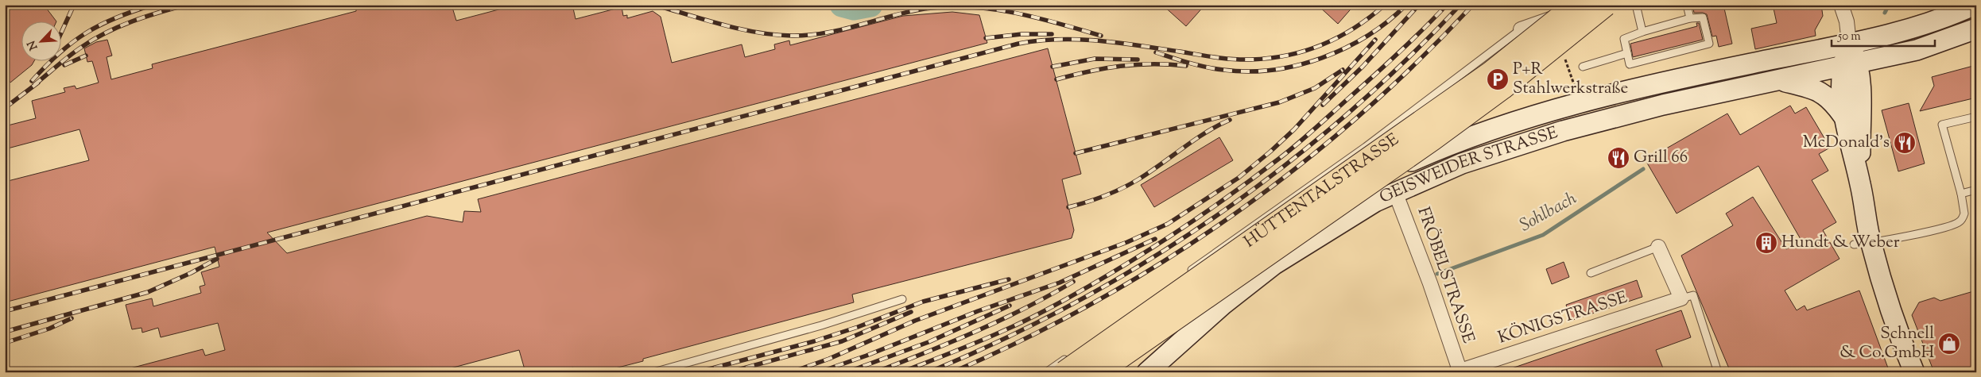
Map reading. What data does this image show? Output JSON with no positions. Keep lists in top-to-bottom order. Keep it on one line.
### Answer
{"streets":{"highway":["HÜTTENTALSTRASSE"],"main road":["GEISWEIDER STRASSE"],"street":["FRÖBELSTRASSE","KÖNIGSTRASSE"]},"crossings":[["GEISWEIDER STRASSE","FRÖBELSTRASSE"],["FRÖBELSTRASSE","KÖNIGSTRASSE"]],"water":["Sohlbach"],"places":{"parking":["P+R Stahlwerkstraße"],"restaurant":["McDonald's","Grill 66"],"building":["Hundt & Weber"],"shop":["Schnell & Co.GmbH"]},"scale_bar":"50 m","north":"bottom left"}
